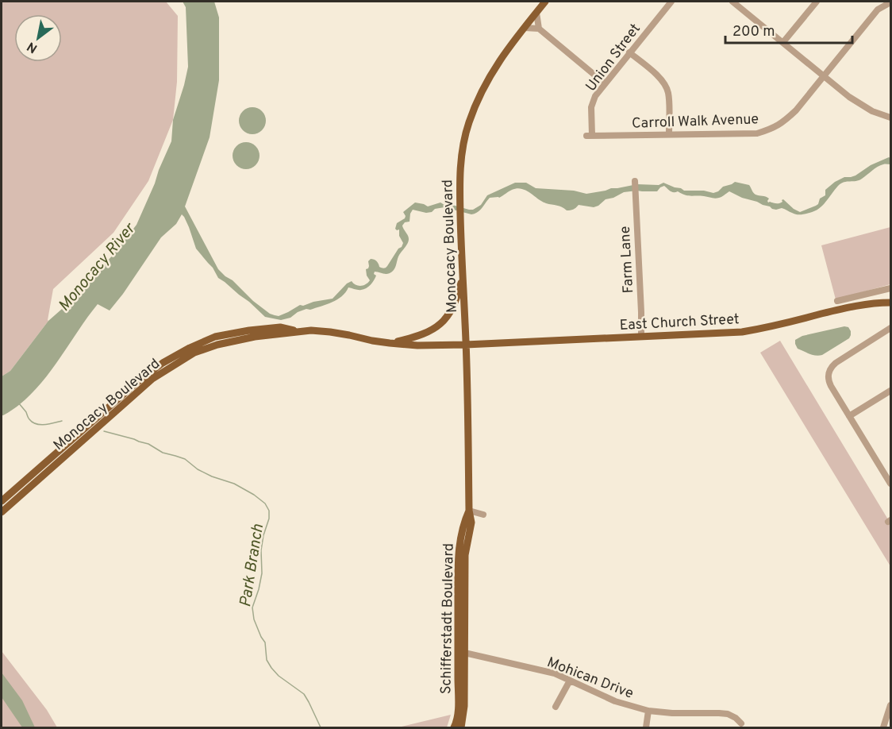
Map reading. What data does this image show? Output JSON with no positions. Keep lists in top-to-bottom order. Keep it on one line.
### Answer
{"streets":{"main road":["Monocacy Boulevard","East Church Street","Schifferstadt Boulevard"],"street":["Union Street","Carroll Walk Avenue","Farm Lane","Mohican Drive"]},"crossings":[["Union Street","Carroll Walk Avenue"],["Monocacy Boulevard","East Church Street"],["Monocacy Boulevard","Schifferstadt Boulevard"],["Farm Lane","East Church Street"],["East Church Street","Schifferstadt Boulevard"],["Schifferstadt Boulevard","Mohican Drive"]],"water":["Monocacy River","Park Branch"],"scale_bar":"200 m","north":"bottom left"}
